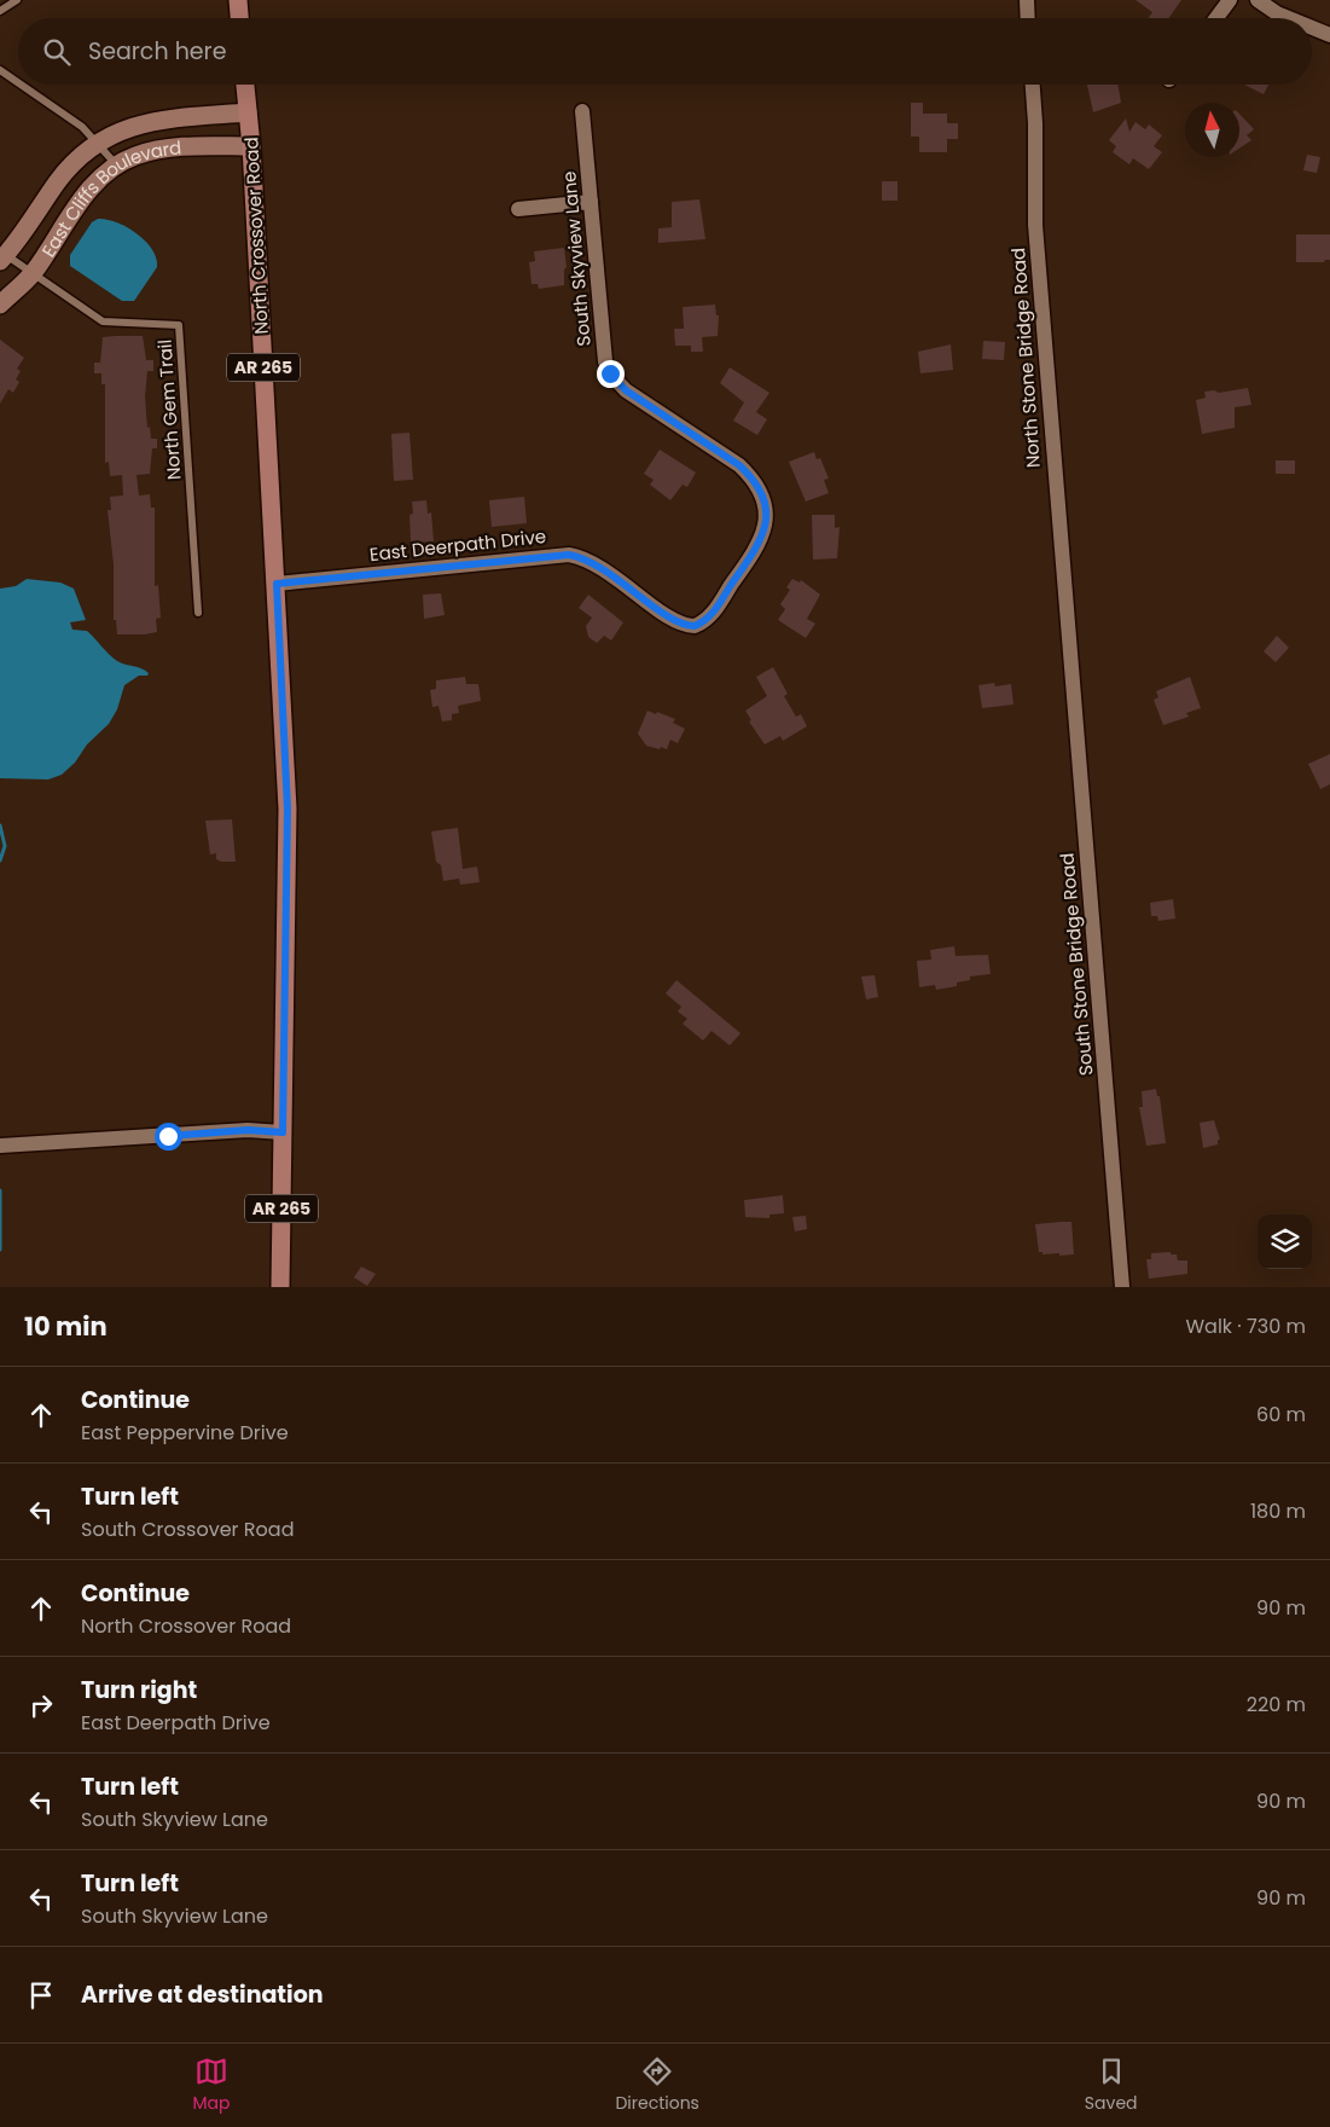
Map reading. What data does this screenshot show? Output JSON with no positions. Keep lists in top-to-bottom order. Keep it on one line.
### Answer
{"streets":{"main road":["North Crossover Road","AR 265"],"street":["East Cliffs Boulevard","South Skyview Lane","North Stone Bridge Road","East Deerpath Drive","South Stone Bridge Road"],"lane":["North Gem Trail"]},"crossings":[["East Cliffs Boulevard","North Crossover Road"],["East Cliffs Boulevard","North Gem Trail"],["North Crossover Road","AR 265"],["North Crossover Road","East Deerpath Drive"],["South Skyview Lane","East Deerpath Drive"],["North Stone Bridge Road","South Stone Bridge Road"]],"north":"top","page":{"search":"Search here","heading":["10 min","Walk · 730 m"],"list":[["Continue","East Peppervine Drive","60 m"],["Turn left","South Crossover Road","180 m"],["Continue","North Crossover Road","90 m"],["Turn right","East Deerpath Drive","220 m"],["Turn left","South Skyview Lane","90 m"],["Turn left","South Skyview Lane","90 m"],"Arrive at destination"],"nav":["Map","Directions","Saved"]}}
